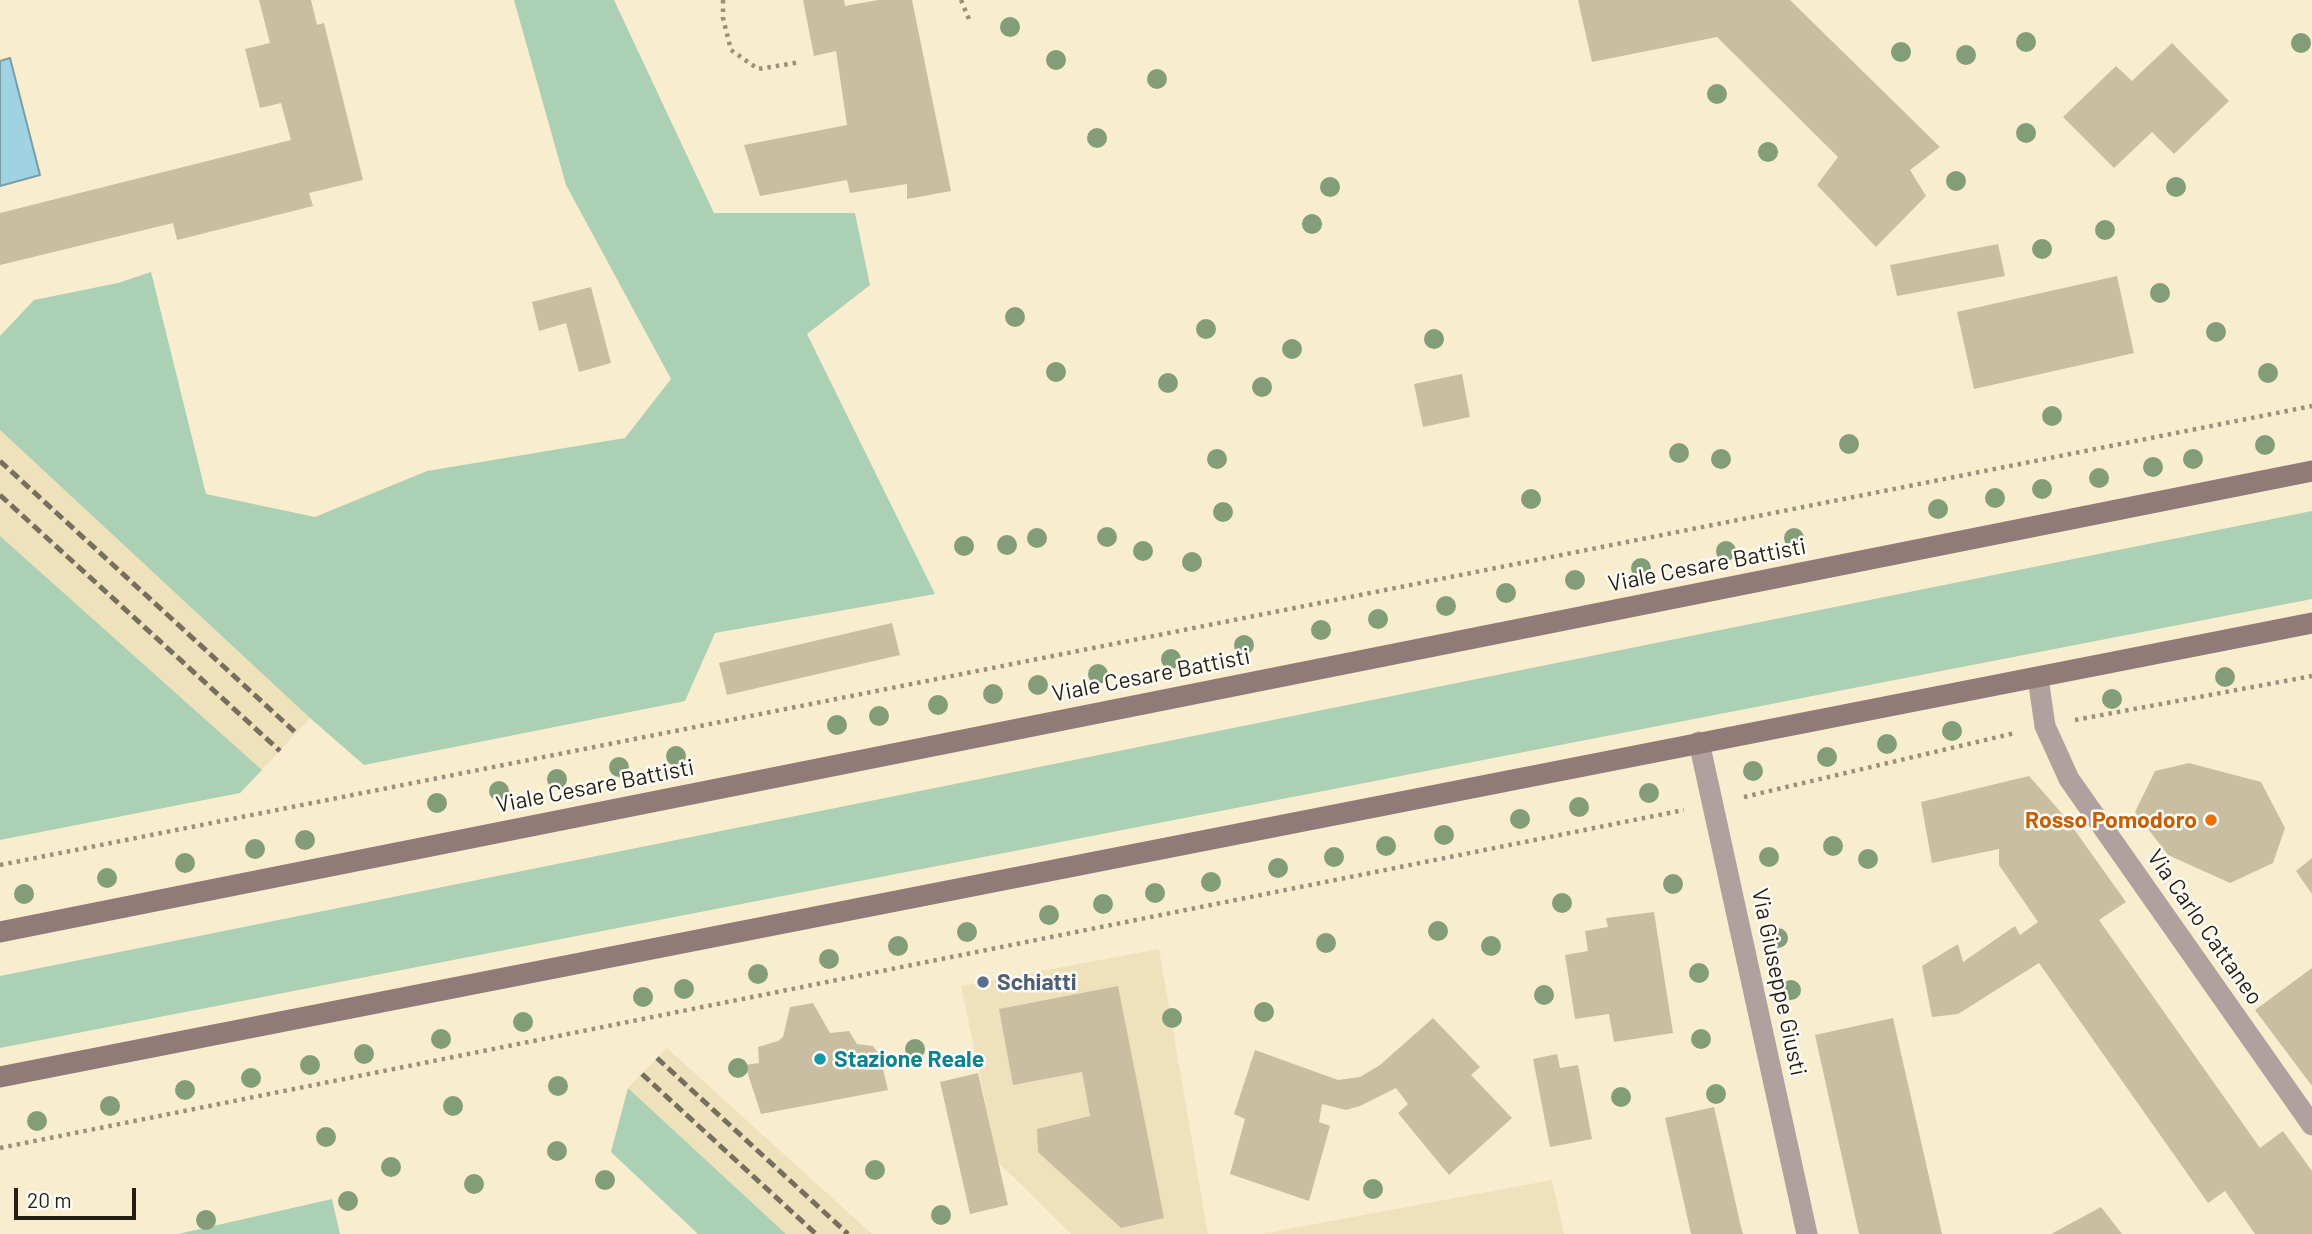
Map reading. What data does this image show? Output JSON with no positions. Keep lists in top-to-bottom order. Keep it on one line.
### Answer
{"streets":{"main road":["Viale Cesare Battisti"],"street":["Via Carlo Cattaneo","Via Giuseppe Giusti"]},"places":["Rosso Pomodoro","Schiatti","Stazione Reale"],"scale_bar":"20 m"}
